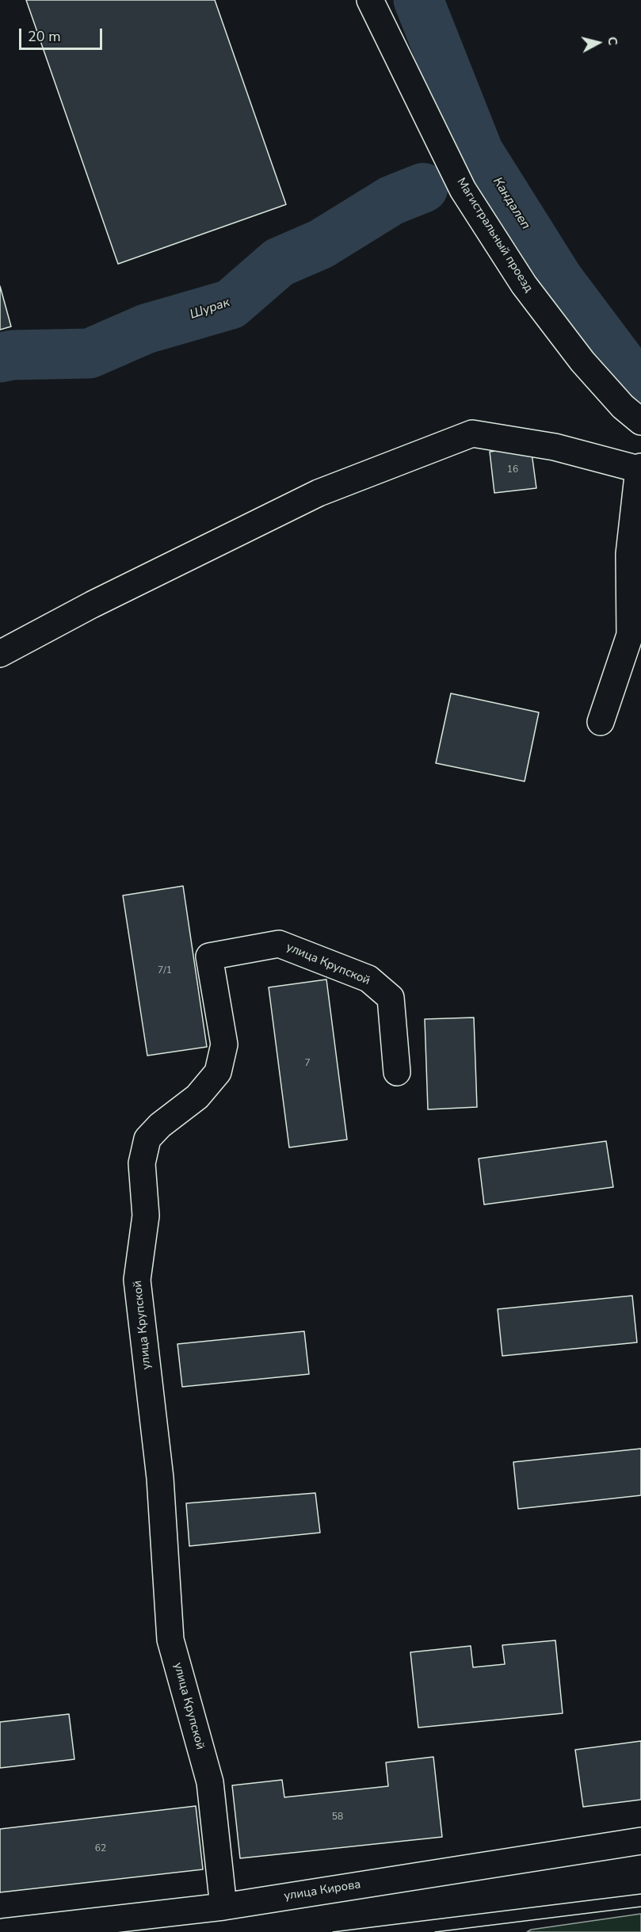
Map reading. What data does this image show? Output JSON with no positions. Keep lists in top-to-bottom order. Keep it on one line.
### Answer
{"streets":{"street":["Магистральный проезд","улица Крупской","улица Кирова"]},"crossings":[["улица Крупской","улица Кирова"]],"water":["Кандалеп","Шурак"],"house_numbers":["16","7/1","7","58","62"],"scale_bar":"20 m","north":"right"}
